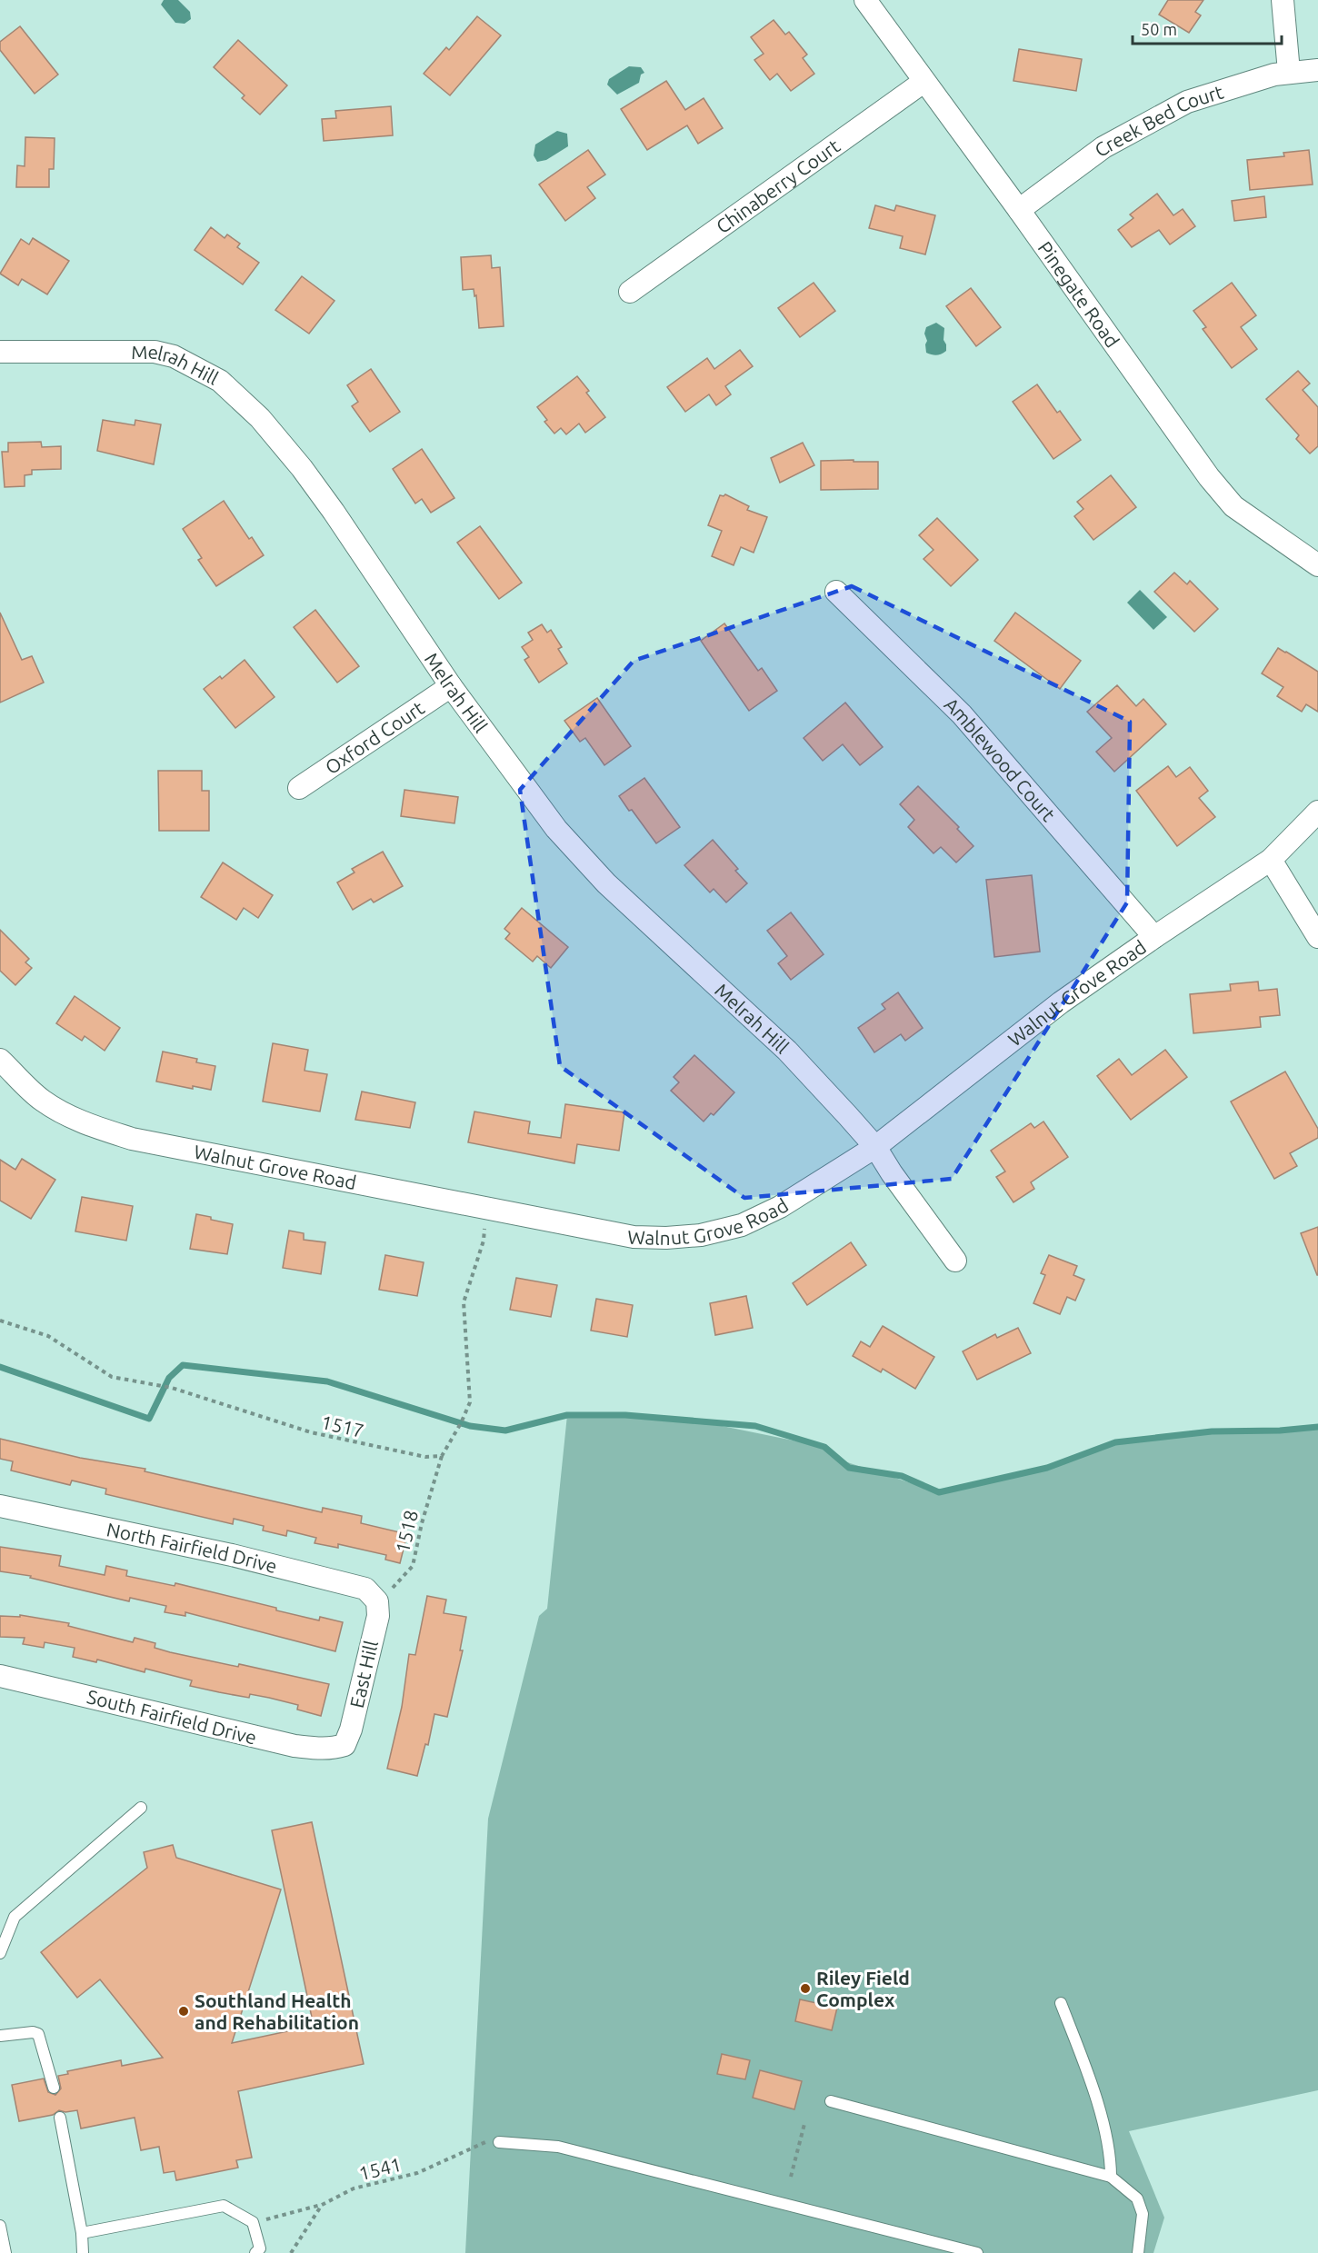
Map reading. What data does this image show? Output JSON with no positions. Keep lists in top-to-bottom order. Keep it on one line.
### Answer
{"streets":{"street":["Creek Bed Court","Chinaberry Court","Pinegate Road","Melrah Hill","Oxford Court","Amblewood Court","Walnut Grove Road","North Fairfield Drive","East Hill","South Fairfield Drive"],"path":["1517","1518","1541"]},"crossings":[["Creek Bed Court","Pinegate Road"],["Chinaberry Court","Pinegate Road"],["Melrah Hill","Oxford Court"],["Melrah Hill","Walnut Grove Road"],["Amblewood Court","Walnut Grove Road"],["1517","1518"],["1518","North Fairfield Drive"],["1518","East Hill"],["North Fairfield Drive","East Hill"],["East Hill","South Fairfield Drive"]],"places":["Riley Field Complex","Southland Health and Rehabilitation"],"scale_bar":"50 m"}
